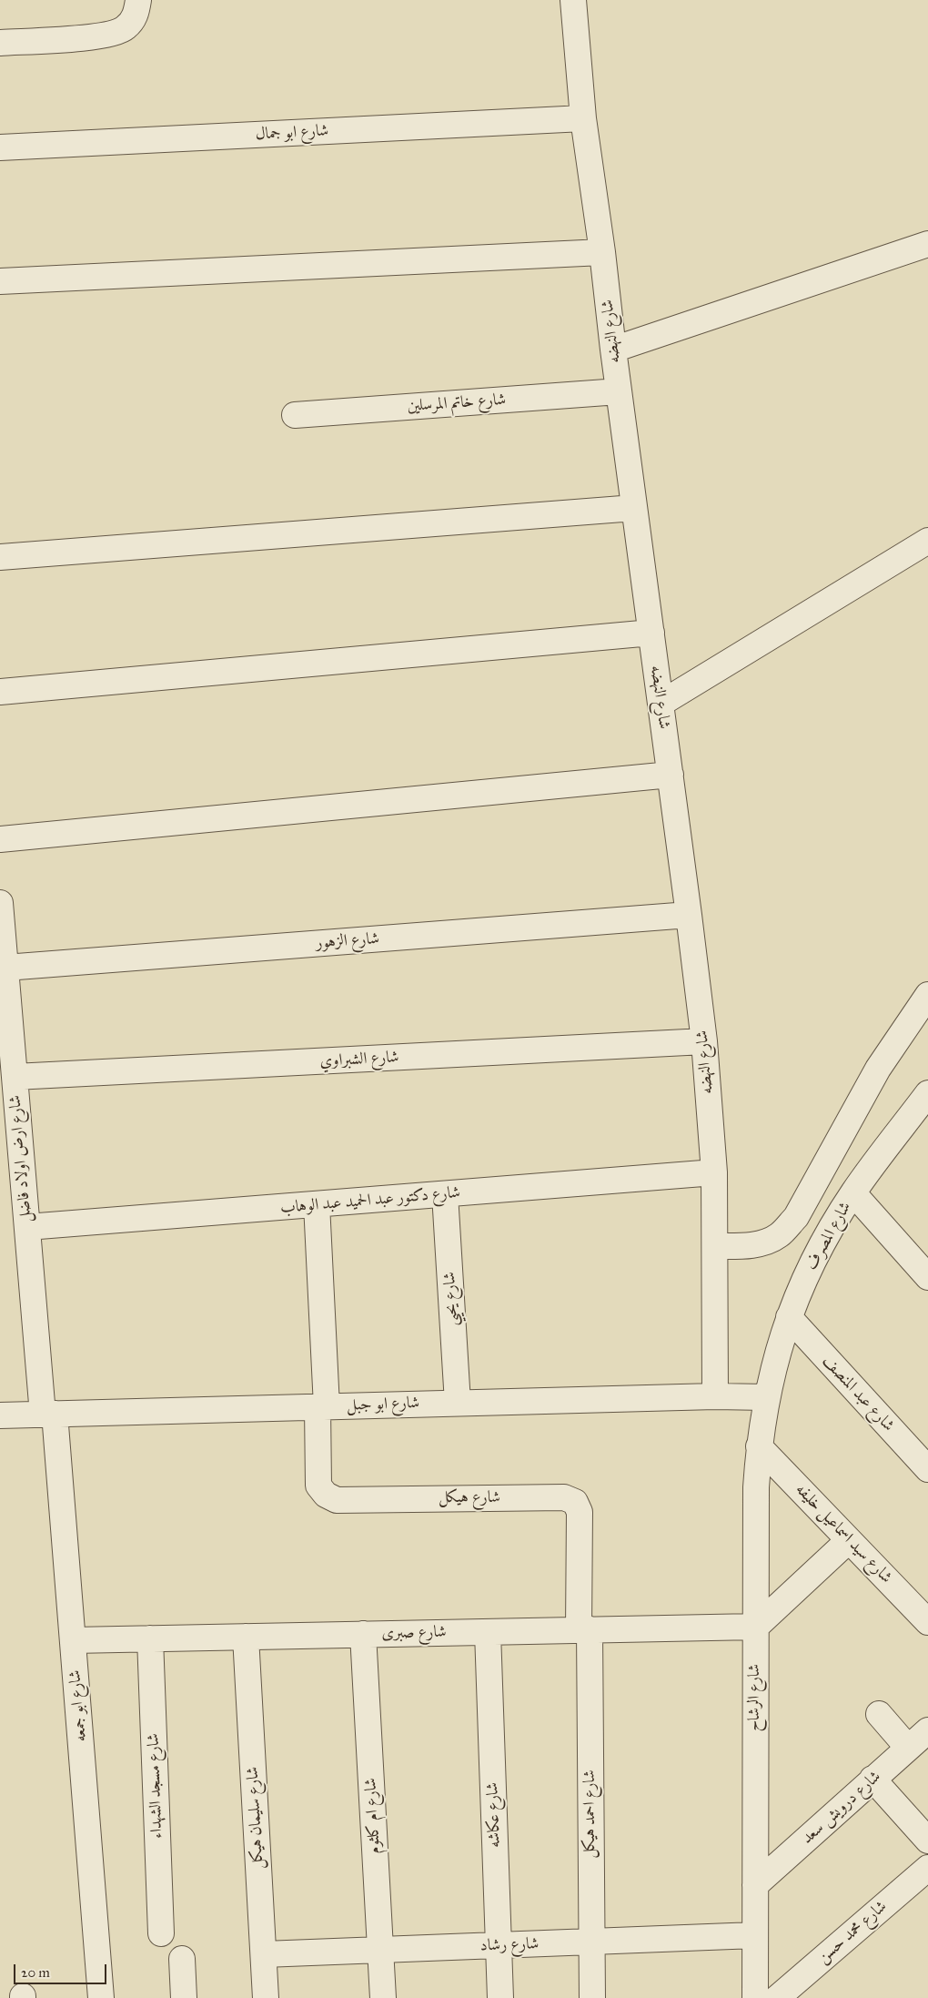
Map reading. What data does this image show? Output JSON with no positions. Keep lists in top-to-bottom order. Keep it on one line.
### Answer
{"streets":{"street":["شارع ابو جمال","شارع النهضه","شارع خاتم المرسلين","شارع الزهور","شارع الشبراوي","شارع ارض اولاد فاضل","شارع دكتور عبد الحميد عبد الوهاب","شارع المصرف","شارع يحيي","شارع عبد المنصف","شارع ابو جبل","شارع هيكل","شارع سيد اسماعيل خليفه","شارع صبرى","شارع الرشاح","شارع ابو جمعه","شارع مسجد الشهداء","شارع درويش سعد","شارع احمد هيكل","شارع عكاشه","شارع ام كلثوم","شارع سليمان هيكل","شارع محمد حسن","شارع رشاد"]},"crossings":[["شارع ابو جمال","شارع النهضه"],["شارع النهضه","شارع خاتم المرسلين"],["شارع النهضه","شارع الزهور"],["شارع النهضه","شارع الشبراوي"],["شارع النهضه","شارع دكتور عبد الحميد عبد الوهاب"],["شارع النهضه","شارع ابو جبل"],["شارع الزهور","شارع ارض اولاد فاضل"],["شارع الشبراوي","شارع ارض اولاد فاضل"],["شارع ارض اولاد فاضل","شارع دكتور عبد الحميد عبد الوهاب"],["شارع ارض اولاد فاضل","شارع ابو جبل"],["شارع ارض اولاد فاضل","شارع ابو جمعه"],["شارع دكتور عبد الحميد عبد الوهاب","شارع يحيي"],["شارع المصرف","شارع عبد المنصف"],["شارع المصرف","شارع ابو جبل"],["شارع المصرف","شارع الرشاح"],["شارع يحيي","شارع ابو جبل"],["شارع ابو جبل","شارع هيكل"],["شارع ابو جبل","شارع الرشاح"],["شارع ابو جبل","شارع ابو جمعه"],["شارع هيكل","شارع صبرى"],["شارع هيكل","شارع احمد هيكل"],["شارع سيد اسماعيل خليفه","شارع الرشاح"],["شارع صبرى","شارع الرشاح"],["شارع صبرى","شارع ابو جمعه"],["شارع صبرى","شارع مسجد الشهداء"],["شارع صبرى","شارع احمد هيكل"],["شارع صبرى","شارع عكاشه"],["شارع صبرى","شارع ام كلثوم"],["شارع صبرى","شارع سليمان هيكل"],["شارع الرشاح","شارع درويش سعد"],["شارع الرشاح","شارع رشاد"],["شارع احمد هيكل","شارع رشاد"],["شارع عكاشه","شارع رشاد"],["شارع ام كلثوم","شارع رشاد"],["شارع سليمان هيكل","شارع رشاد"]],"scale_bar":"20 m"}
